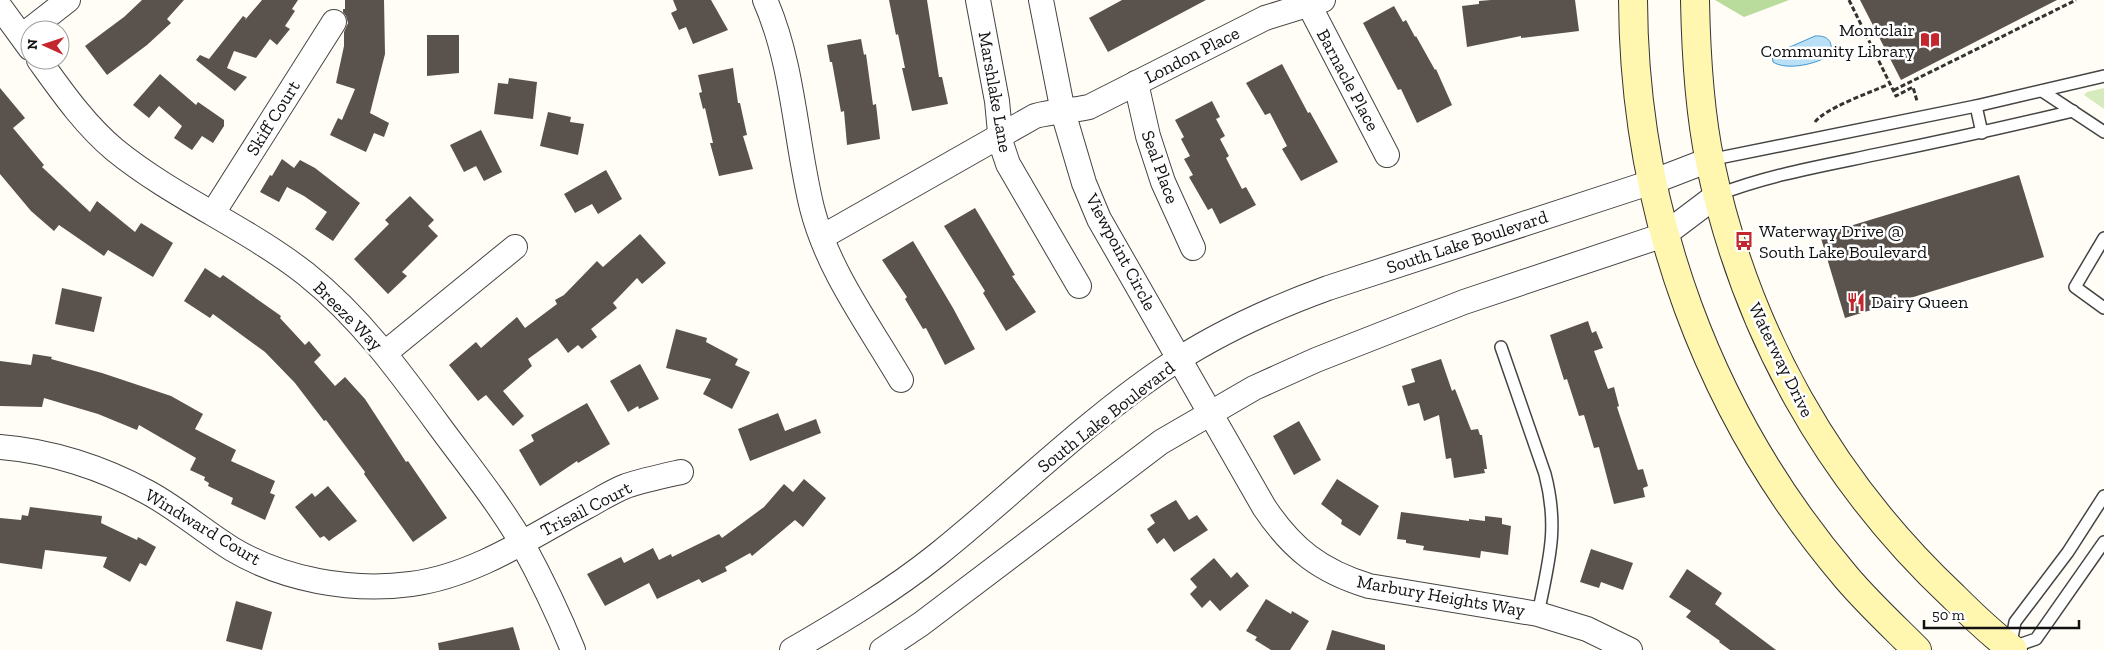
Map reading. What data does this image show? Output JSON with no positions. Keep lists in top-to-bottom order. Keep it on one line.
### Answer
{"streets":{"street":["London Place","Barnacle Place","Marshlake Lane","Skiff Court","Seal Place","South Lake Boulevard","Viewpoint Circle","Breeze Way","Waterway Drive","Trisail Court","Windward Court","Marbury Heights Way"]},"crossings":[["London Place","Barnacle Place"],["London Place","Seal Place"],["London Place","Viewpoint Circle"],["Skiff Court","Breeze Way"],["South Lake Boulevard","Viewpoint Circle"],["South Lake Boulevard","Waterway Drive"],["South Lake Boulevard","Marbury Heights Way"],["Viewpoint Circle","Marbury Heights Way"],["Breeze Way","Trisail Court"],["Breeze Way","Windward Court"],["Trisail Court","Windward Court"]],"places":{"library":["Montclair Community Library"],"bus stop":["Waterway Drive @ South Lake Boulevard"],"restaurant":["Dairy Queen"]},"scale_bar":"50 m","north":"left"}
